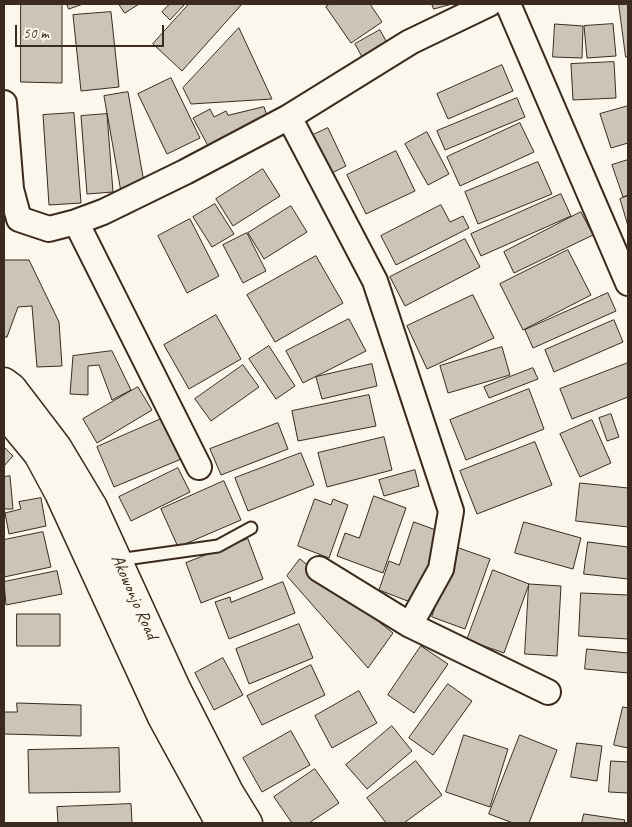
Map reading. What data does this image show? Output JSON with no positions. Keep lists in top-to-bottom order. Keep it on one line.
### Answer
{"streets":{"main road":["Akowonjo Road"]},"scale_bar":"50 m"}
